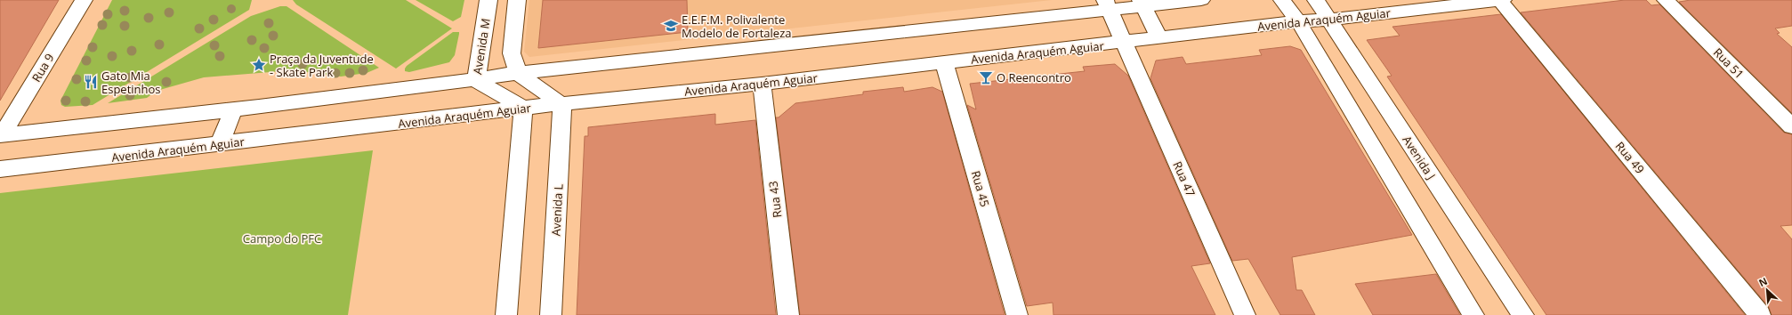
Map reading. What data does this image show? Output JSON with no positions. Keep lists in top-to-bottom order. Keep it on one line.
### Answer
{"streets":{"street":["Avenida Araquém Aguiar","Avenida M","Rua 51","Rua 9","Avenida J","Rua 49","Rua 47","Rua 45","Rua 43","Avenida L"]},"crossings":[["Avenida Araquém Aguiar","Avenida M"],["Avenida Araquém Aguiar","Avenida J"],["Avenida Araquém Aguiar","Rua 49"],["Avenida Araquém Aguiar","Rua 47"],["Avenida Araquém Aguiar","Rua 45"],["Avenida Araquém Aguiar","Rua 43"],["Avenida Araquém Aguiar","Avenida L"]],"parks":["Campo do PFC"],"places":{"school or university":["E.E.F.M. Polivalente Modelo de Fortaleza"],"place":["Praça da Juventude - Skate Park"],"bar":["O Reencontro"],"restaurant":["Gato Mia Espetinhos"]},"north":"top left"}
